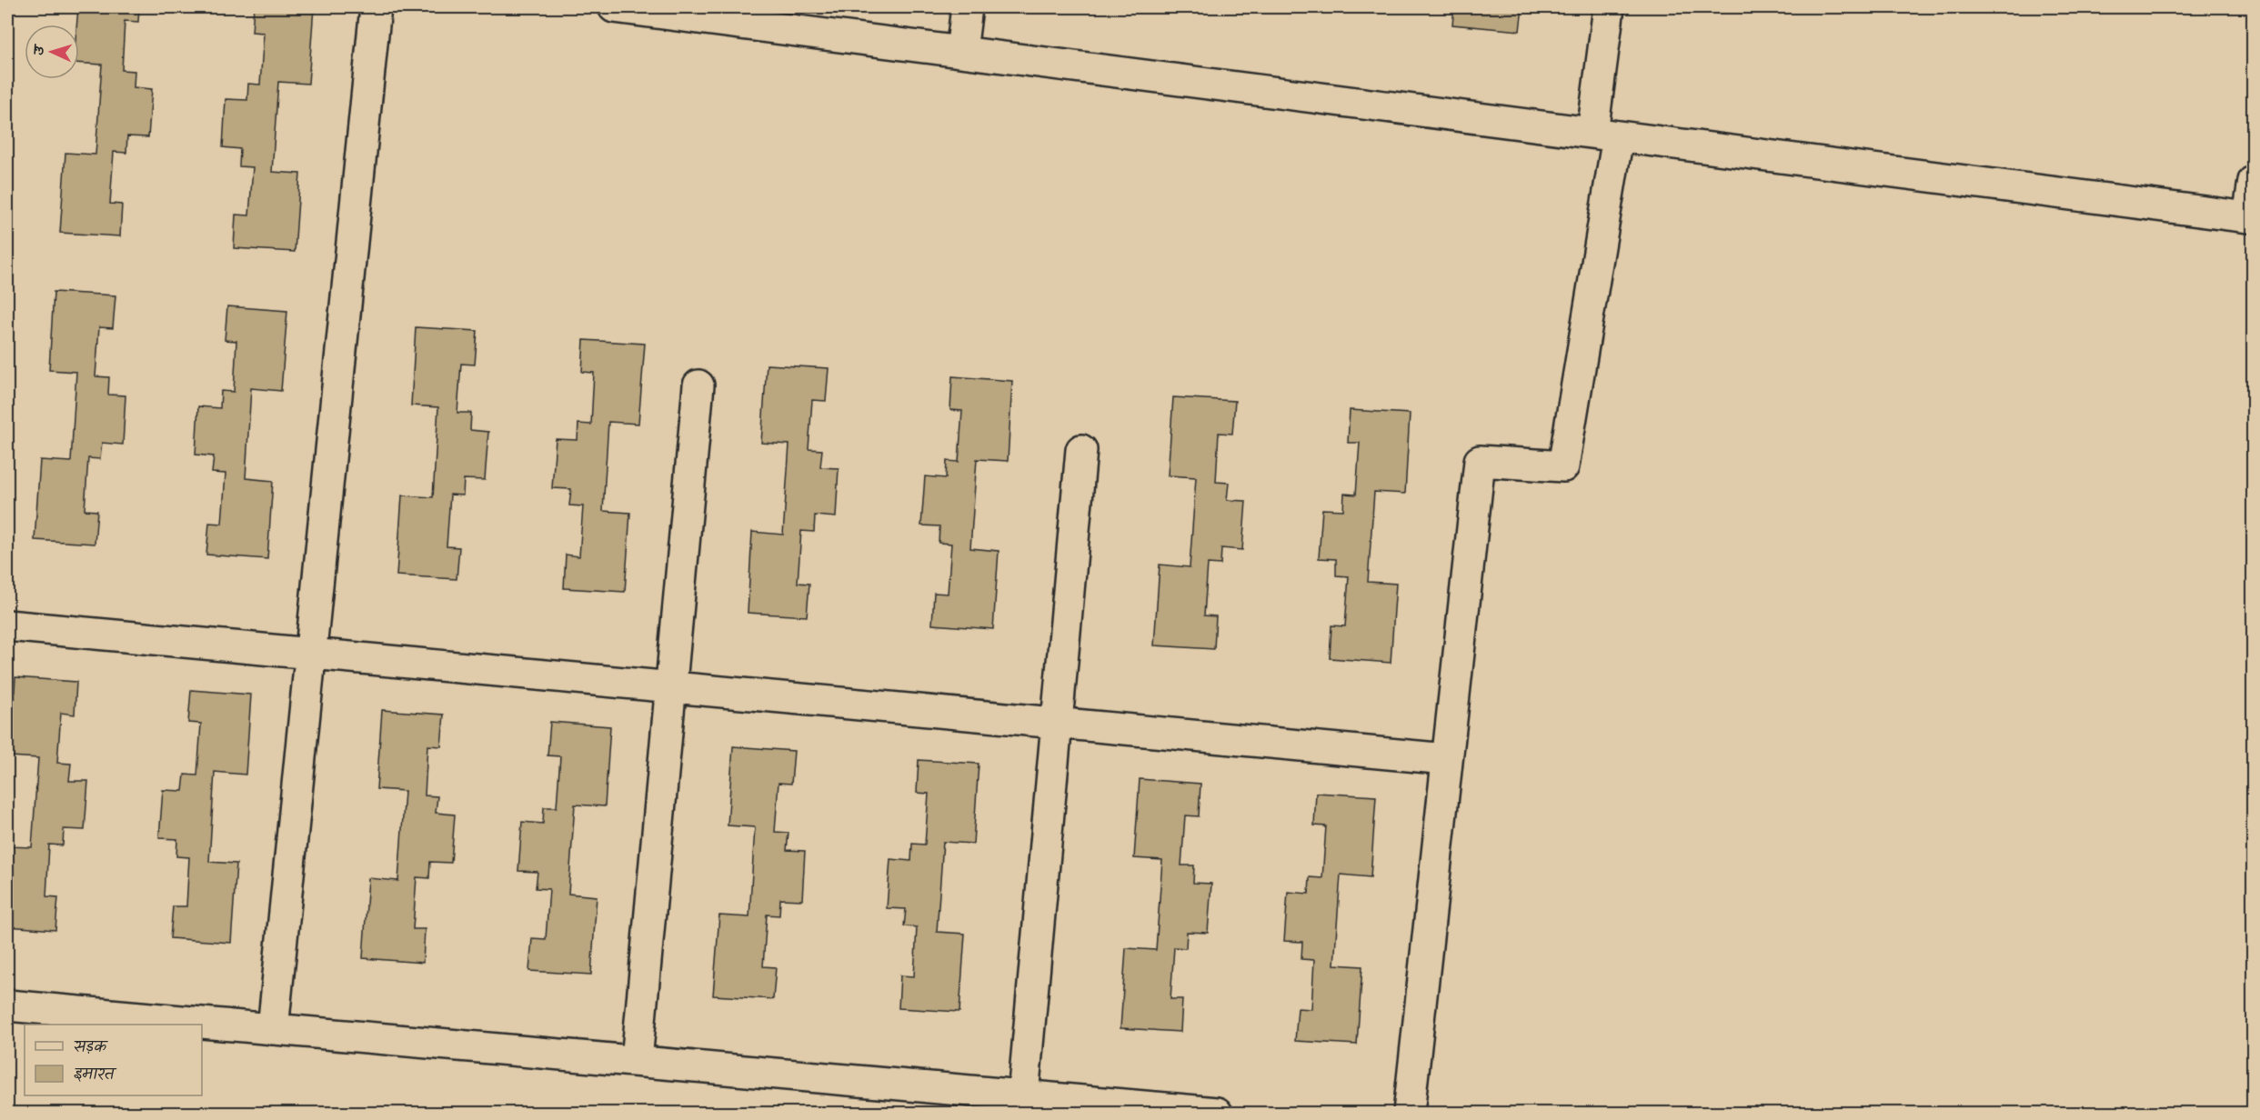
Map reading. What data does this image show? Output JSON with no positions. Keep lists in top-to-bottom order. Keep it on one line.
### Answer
{"legend":["सड़क","इमारत"],"north":"left"}
